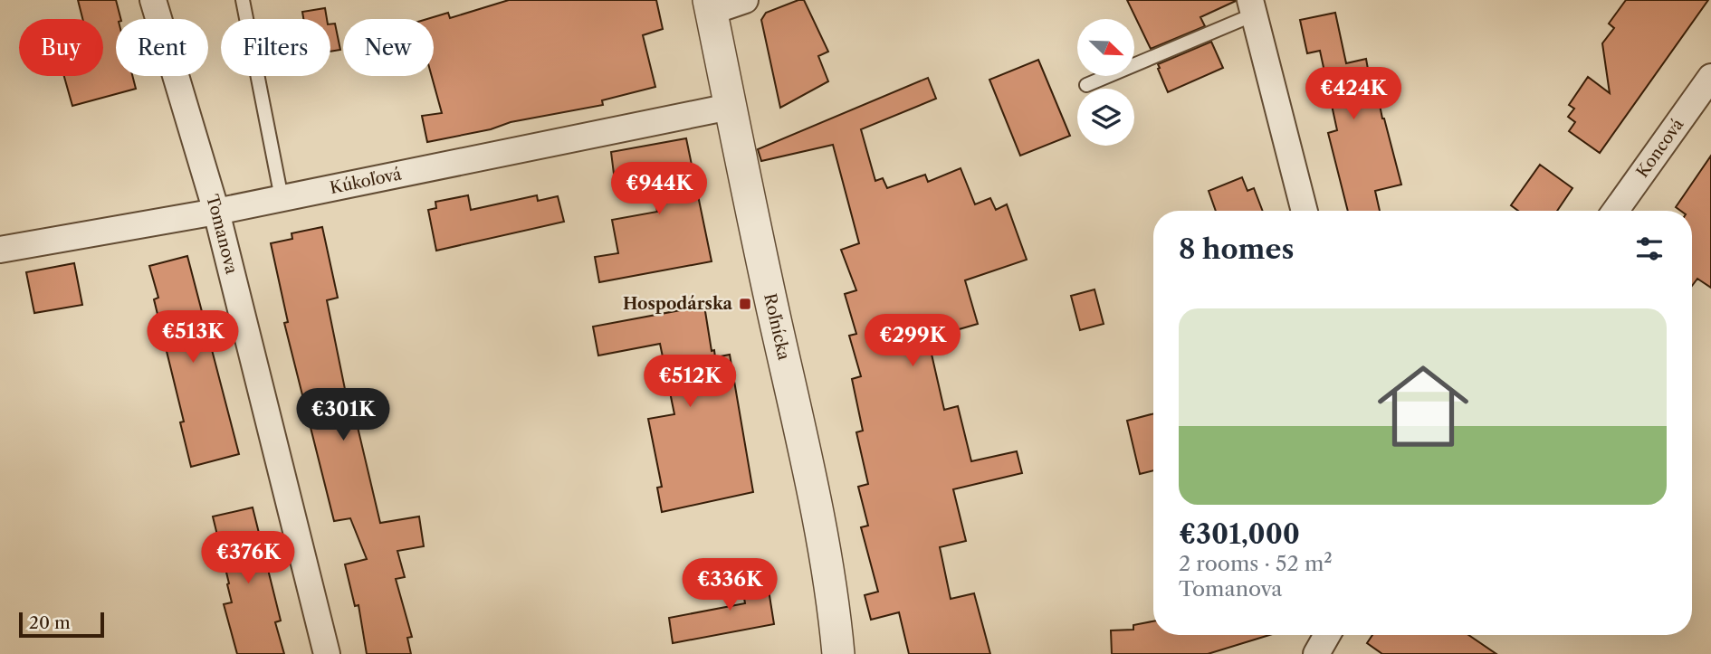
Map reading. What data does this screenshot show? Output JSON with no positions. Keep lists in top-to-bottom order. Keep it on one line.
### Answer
{"streets":{"street":["Koncová","Kúkoľová","Tomanova","Roľnícka"]},"crossings":[["Kúkoľová","Tomanova"],["Kúkoľová","Roľnícka"]],"places":{"transit":["Hospodárska"]},"scale_bar":"20 m","north":"bottom right","page":{"chip":["Buy","Rent","Filters","New"],"price":["€424K","€944K","€513K","€299K","€512K","€301K","€376K","€336K"],"heading":"8 homes","list":[{"name":"€301,000","note":"2 rooms · 52 m² · Tomanova"}],"scale":"20 m"}}
